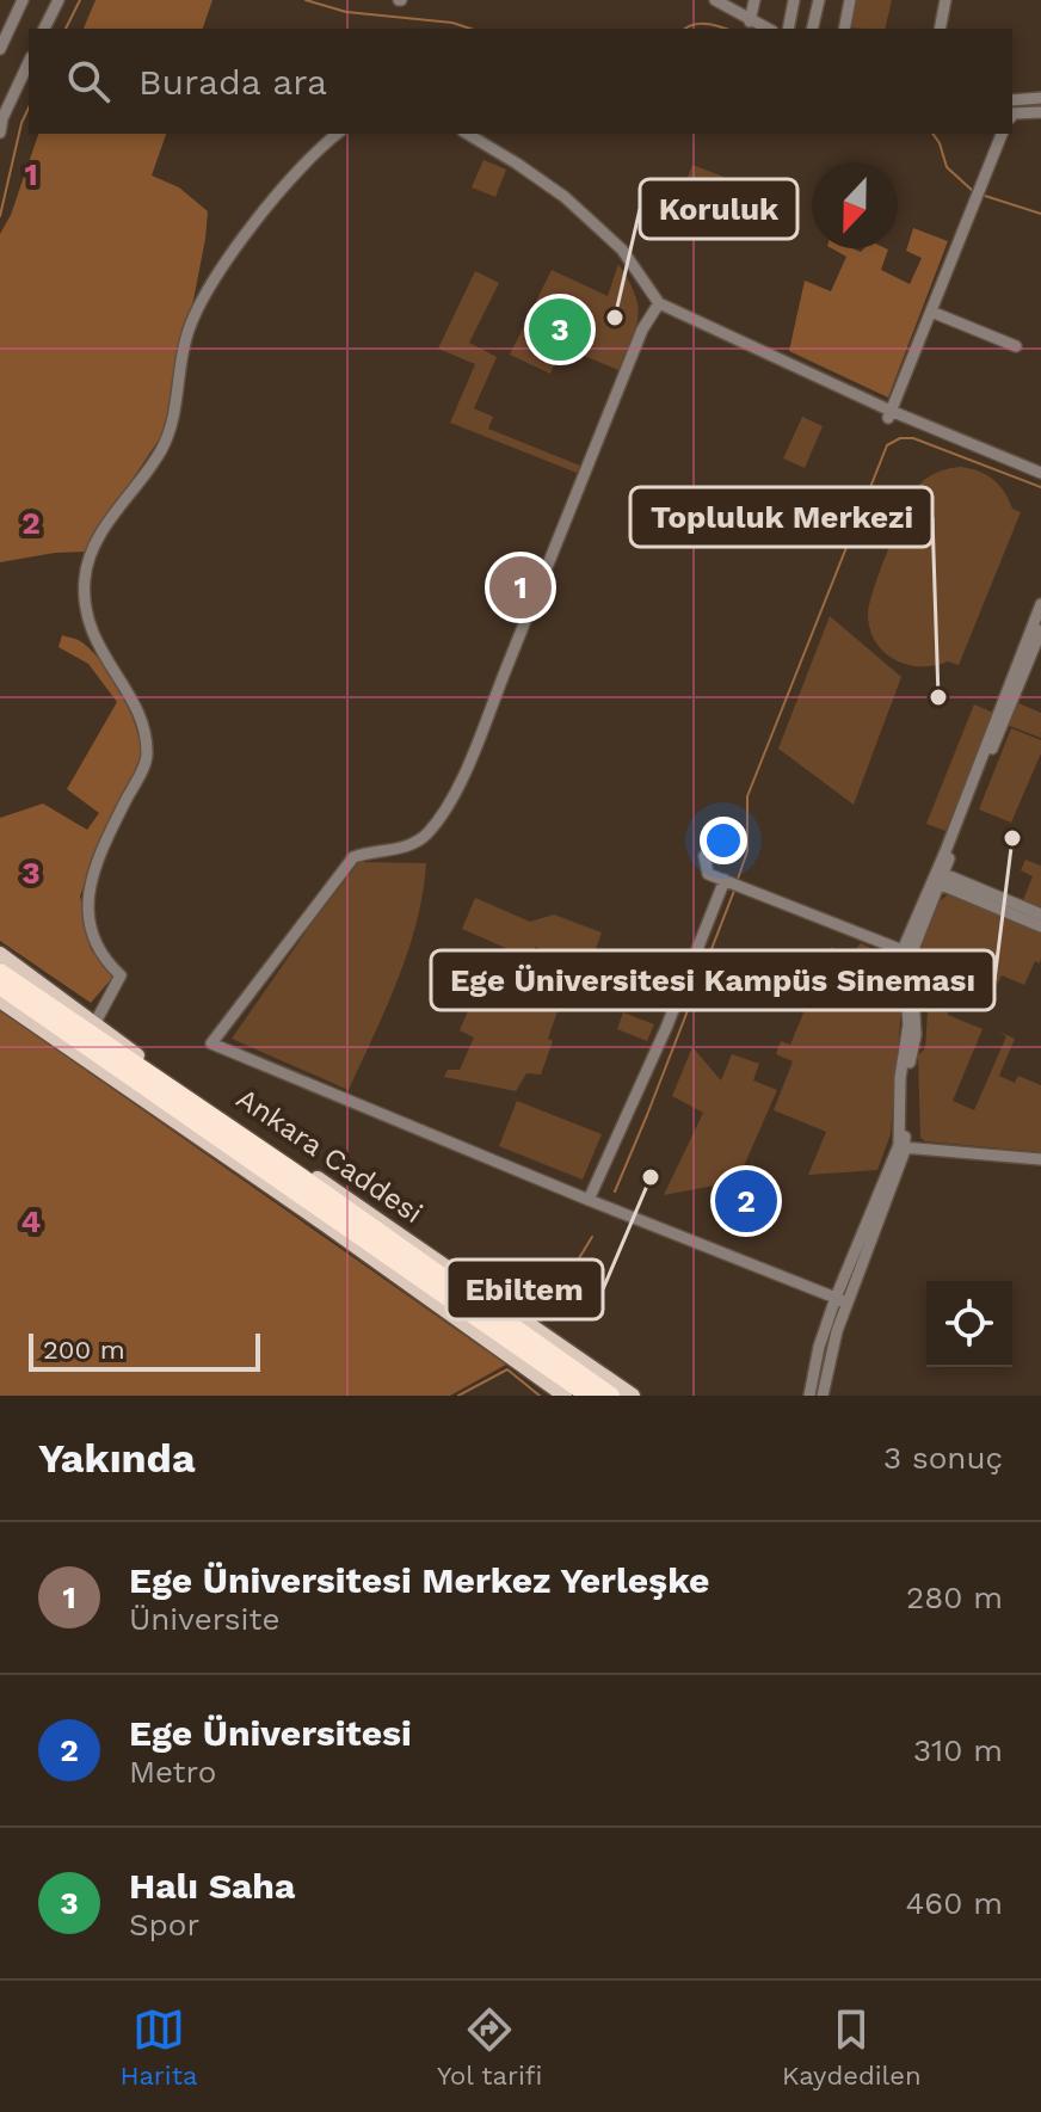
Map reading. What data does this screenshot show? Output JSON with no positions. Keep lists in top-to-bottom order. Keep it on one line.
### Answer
{"streets":{"highway":["Ankara Caddesi"]},"places":["Koruluk","Topluluk Merkezi","Ege Üniversitesi Kampüs Sineması","Ebiltem"],"scale_bar":"200 m","north":"bottom","page":{"search":"Burada ara","pins":["3","1","2"],"scale":"200 m","heading":["Yakında","3 sonuç"],"list":[{"mark":"1","name":"Ege Üniversitesi Merkez Yerleşke","note":"Üniversite","value":"280 m"},{"mark":"2","name":"Ege Üniversitesi","note":"Metro","value":"310 m"},{"mark":"3","name":"Halı Saha","note":"Spor","value":"460 m"}],"nav":["Harita","Yol tarifi","Kaydedilen"]},"grid":{"rows":["1","2","3","4"]}}
